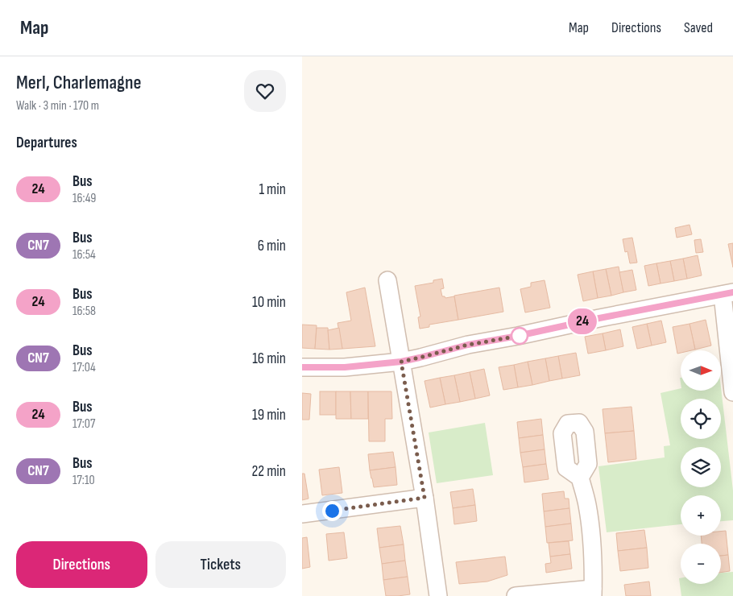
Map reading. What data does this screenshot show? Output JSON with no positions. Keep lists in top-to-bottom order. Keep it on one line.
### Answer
{"lines":["bus line 24"],"north":"right","page":{"header":"Map","nav":["Map","Directions","Saved"],"heading":[["Merl, Charlemagne","Walk · 3 min · 170 m"],"Departures"],"on_map":"24","list":[{"mark":"24","name":"Bus","note":"16:49","value":"1 min"},{"mark":"CN7","name":"Bus","note":"16:54","value":"6 min"},{"mark":"24","name":"Bus","note":"16:58","value":"10 min"},{"mark":"CN7","name":"Bus","note":"17:04","value":"16 min"},{"mark":"24","name":"Bus","note":"17:07","value":"19 min"},{"mark":"CN7","name":"Bus","note":"17:10","value":"22 min"}],"map_buttons":["+","−"],"buttons":["Directions","Tickets"]}}
